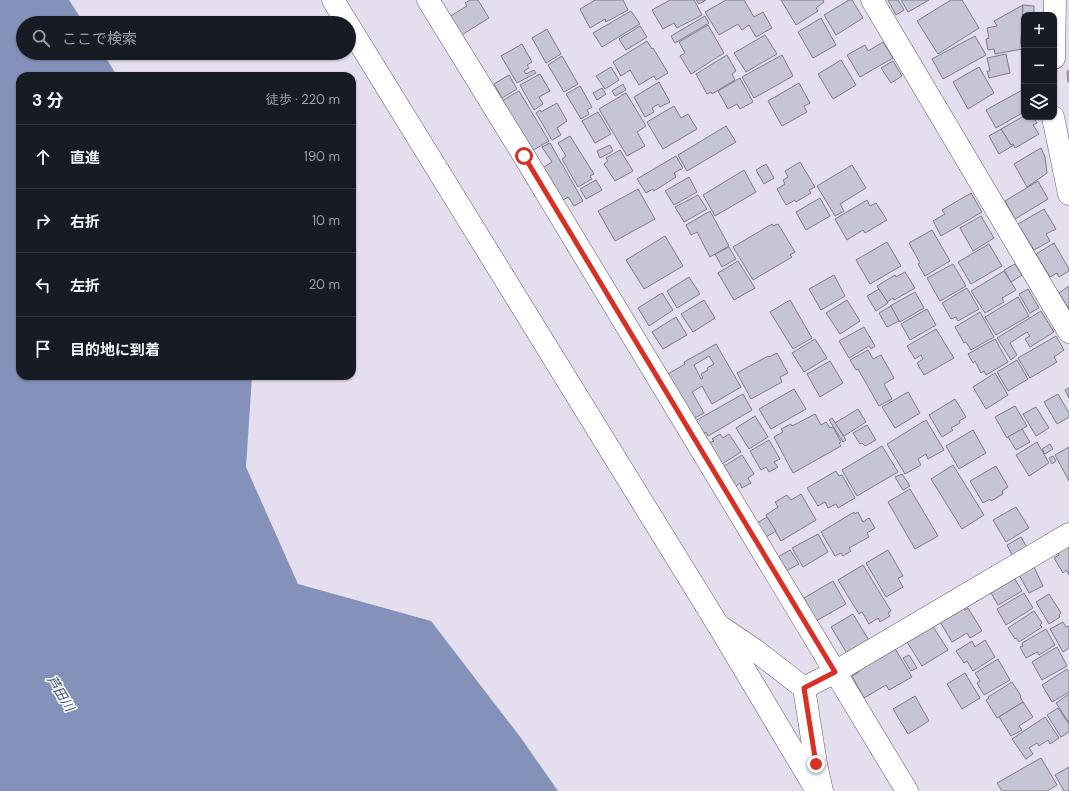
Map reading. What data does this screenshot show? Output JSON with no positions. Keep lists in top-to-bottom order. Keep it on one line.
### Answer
{"water":["芦田川"],"page":{"map_buttons":["+","−"],"search":"ここで検索","heading":["3 分","徒歩 · 220 m"],"list":[["直進","190 m"],["右折","10 m"],["左折","20 m"],"目的地に到着"]}}
